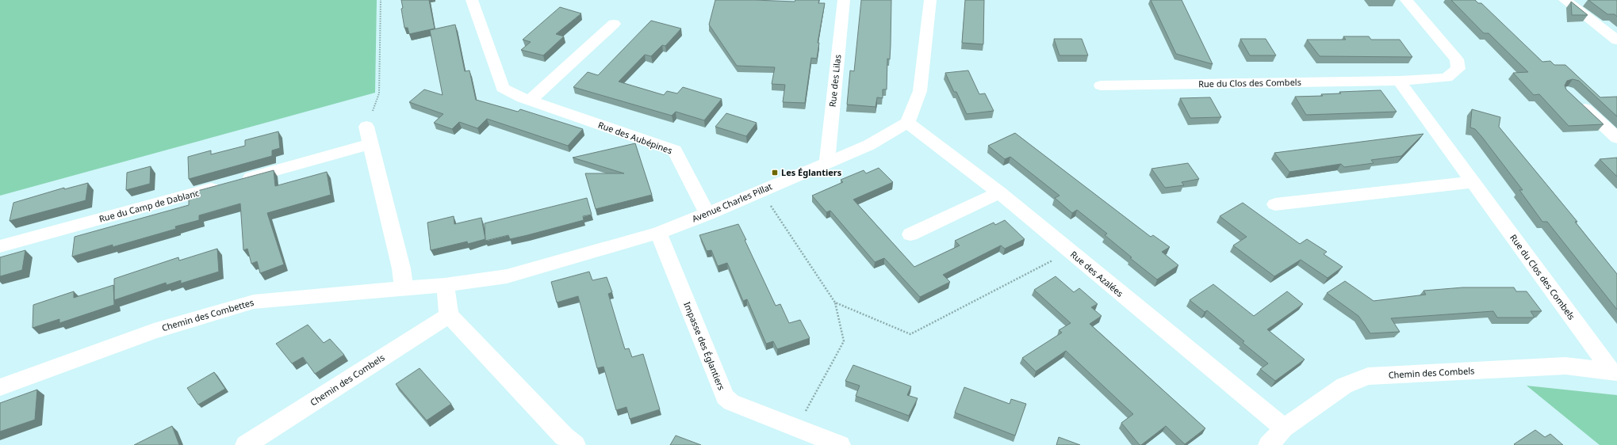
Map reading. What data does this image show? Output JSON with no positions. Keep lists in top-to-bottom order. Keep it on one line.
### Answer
{"streets":{"street":["Rue des Lilas","Rue du Clos des Combels","Rue des Aubépines","Avenue Charles Pillat","Rue du Camp de Dablanc","Rue des Azalées","Chemin des Combettes","Impasse des Églantiers","Chemin des Combels"]},"crossings":[["Rue des Lilas","Avenue Charles Pillat"],["Rue du Clos des Combels","Chemin des Combels"],["Rue des Aubépines","Avenue Charles Pillat"],["Avenue Charles Pillat","Rue des Azalées"],["Avenue Charles Pillat","Chemin des Combettes"],["Avenue Charles Pillat","Impasse des Églantiers"],["Rue des Azalées","Chemin des Combels"]],"places":{"transit":["Les Églantiers"]}}
